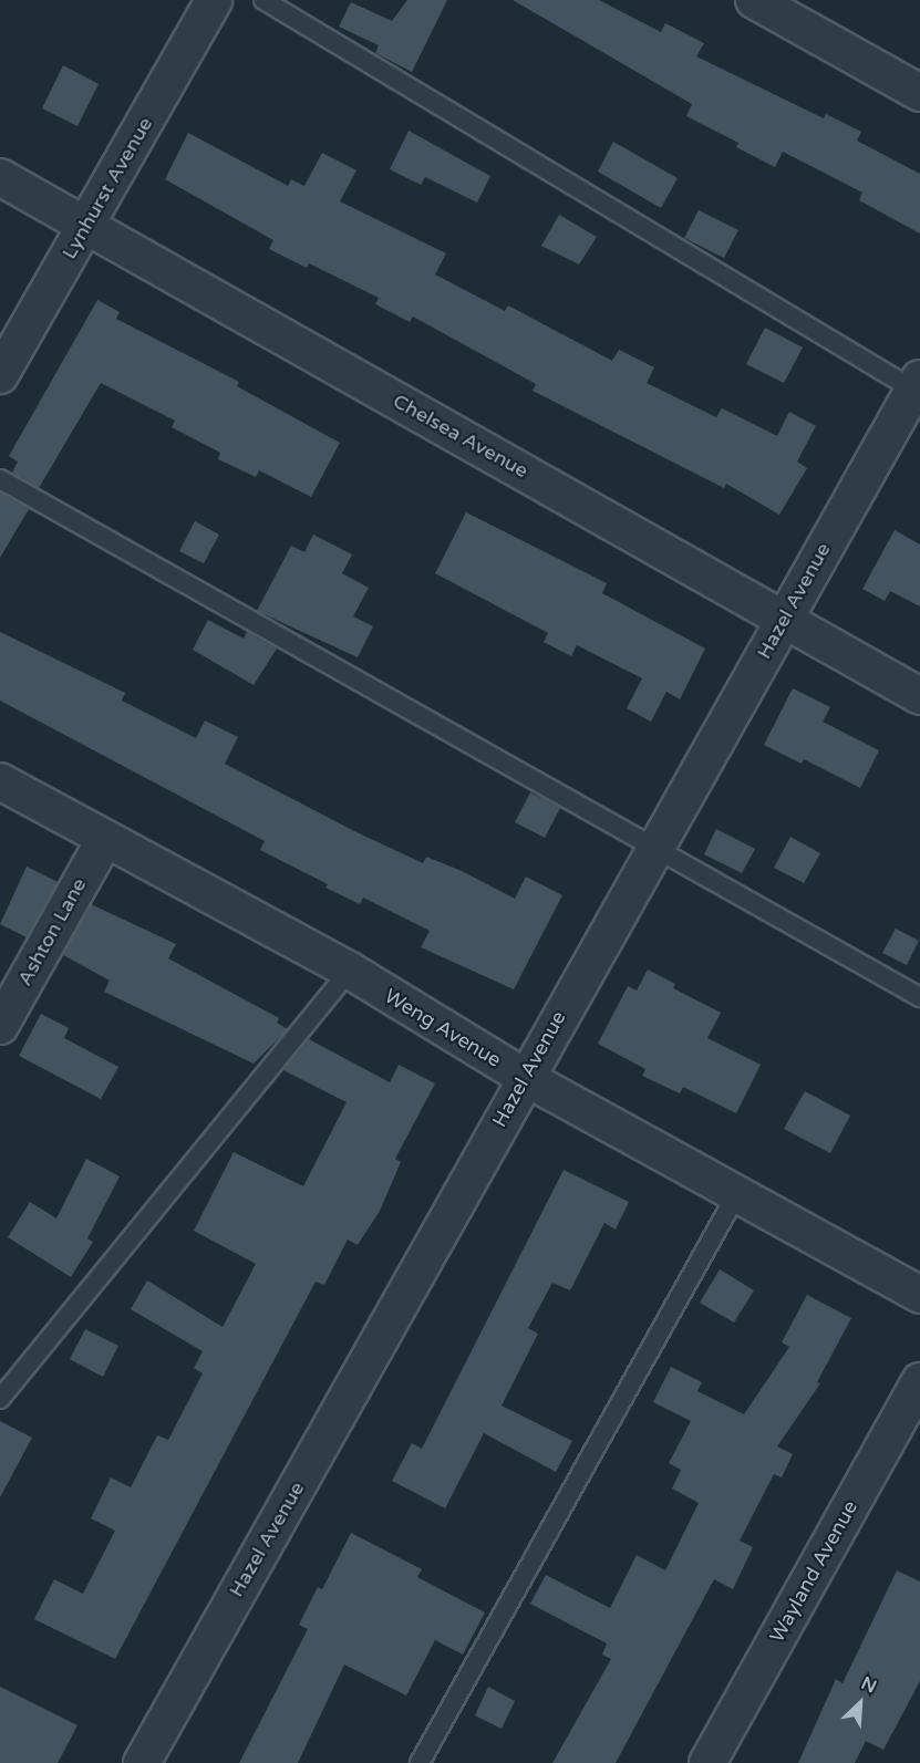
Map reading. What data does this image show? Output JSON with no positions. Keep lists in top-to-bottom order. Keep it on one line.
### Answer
{"streets":{"street":["Lynhurst Avenue","Chelsea Avenue","Hazel Avenue","Ashton Lane","Weng Avenue","Wayland Avenue"]},"crossings":[["Lynhurst Avenue","Chelsea Avenue"],["Chelsea Avenue","Hazel Avenue"],["Hazel Avenue","Weng Avenue"],["Ashton Lane","Weng Avenue"]],"north":"top right"}
